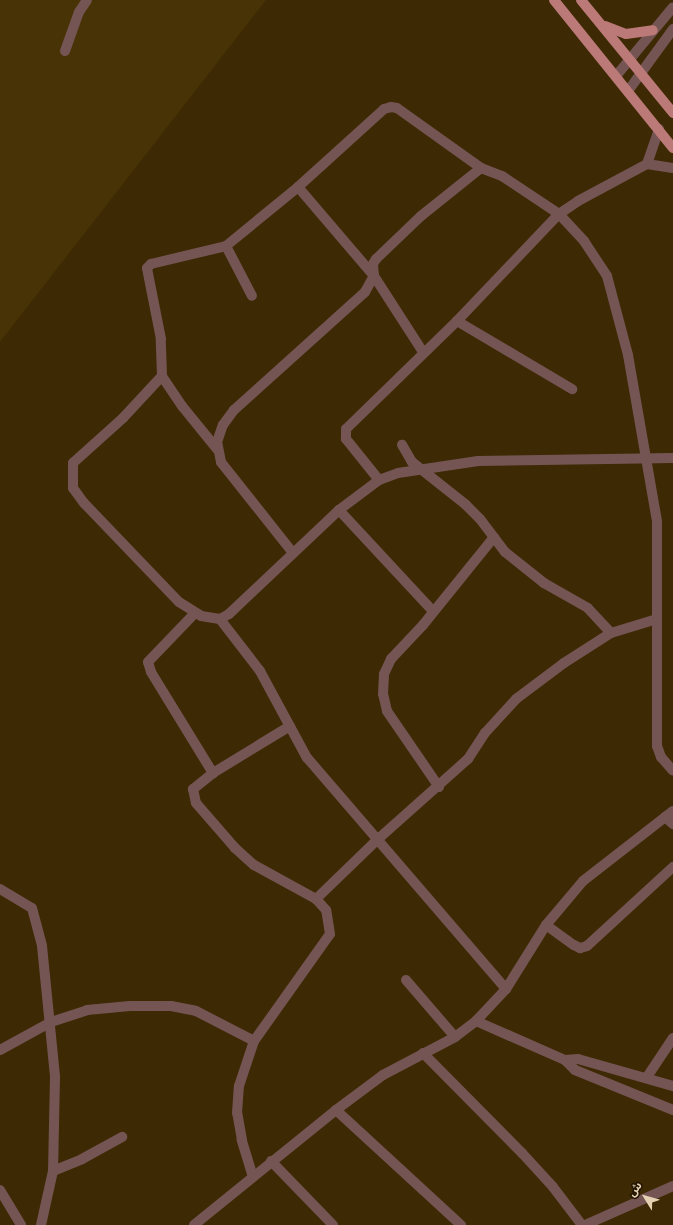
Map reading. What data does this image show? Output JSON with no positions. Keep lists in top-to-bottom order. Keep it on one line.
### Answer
{"north":"top left"}
